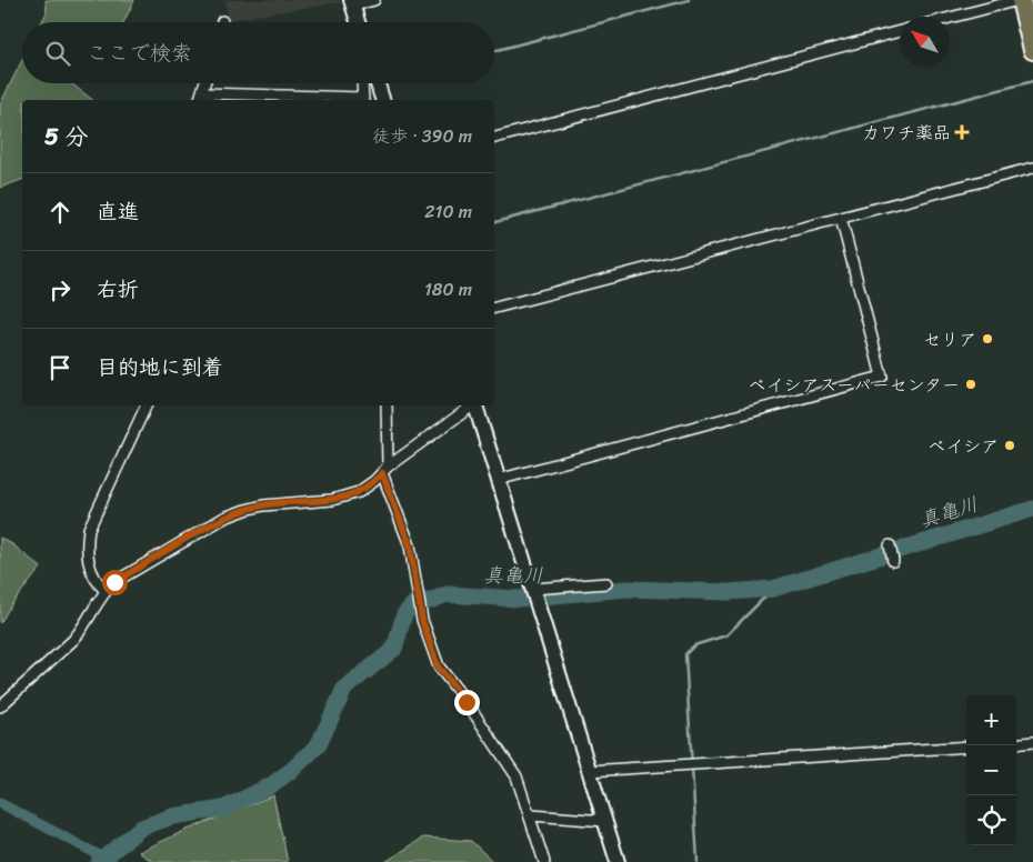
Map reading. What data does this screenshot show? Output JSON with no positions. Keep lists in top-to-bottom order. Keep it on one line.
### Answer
{"water":["真亀川"],"places":{"health":["カワチ薬品"],"other":["セリア","ベイシアスーパーセンター","ベイシア"]},"north":"top left","page":{"search":"ここで検索","heading":["5 分","徒歩 · 390 m"],"list":[["直進","210 m"],["右折","180 m"],"目的地に到着"],"map_buttons":["+","−"]}}
